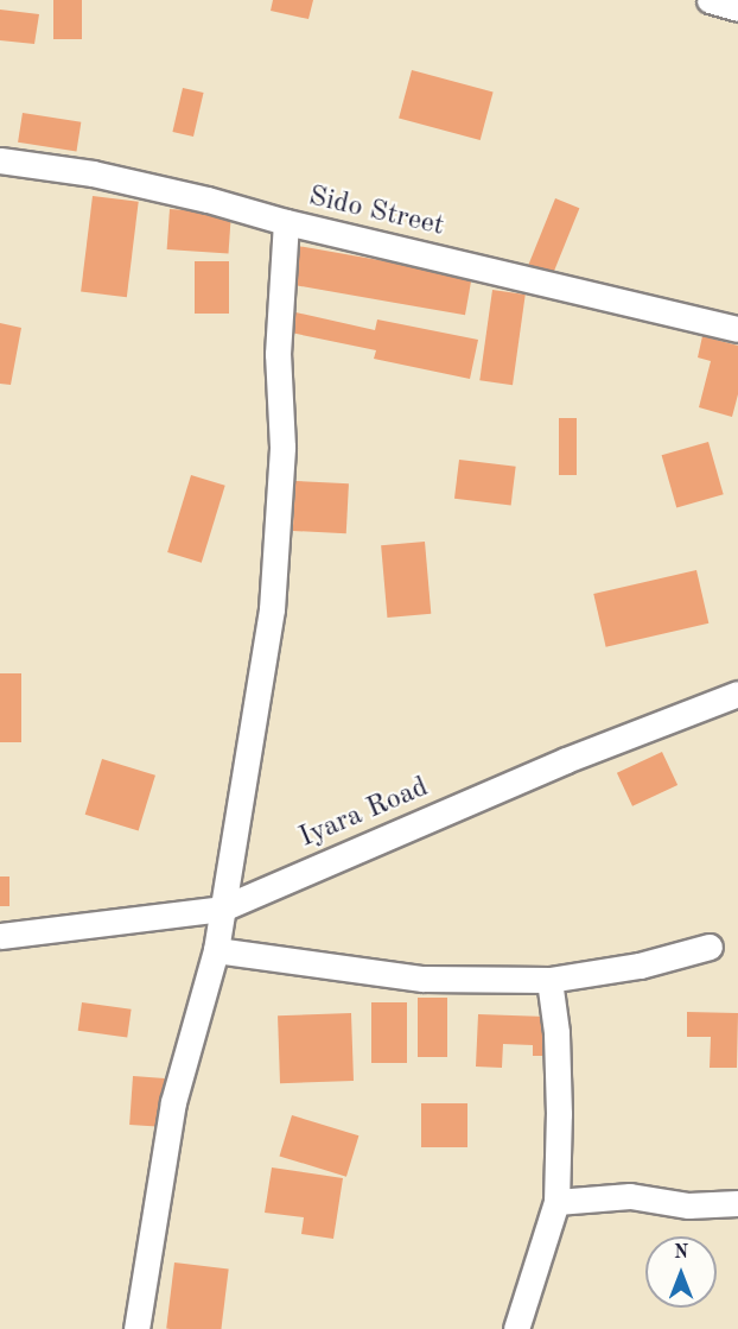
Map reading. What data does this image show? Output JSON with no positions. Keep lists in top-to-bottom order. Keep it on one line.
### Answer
{"streets":{"street":["Sido Street","Iyara Road"]},"north":"top"}
